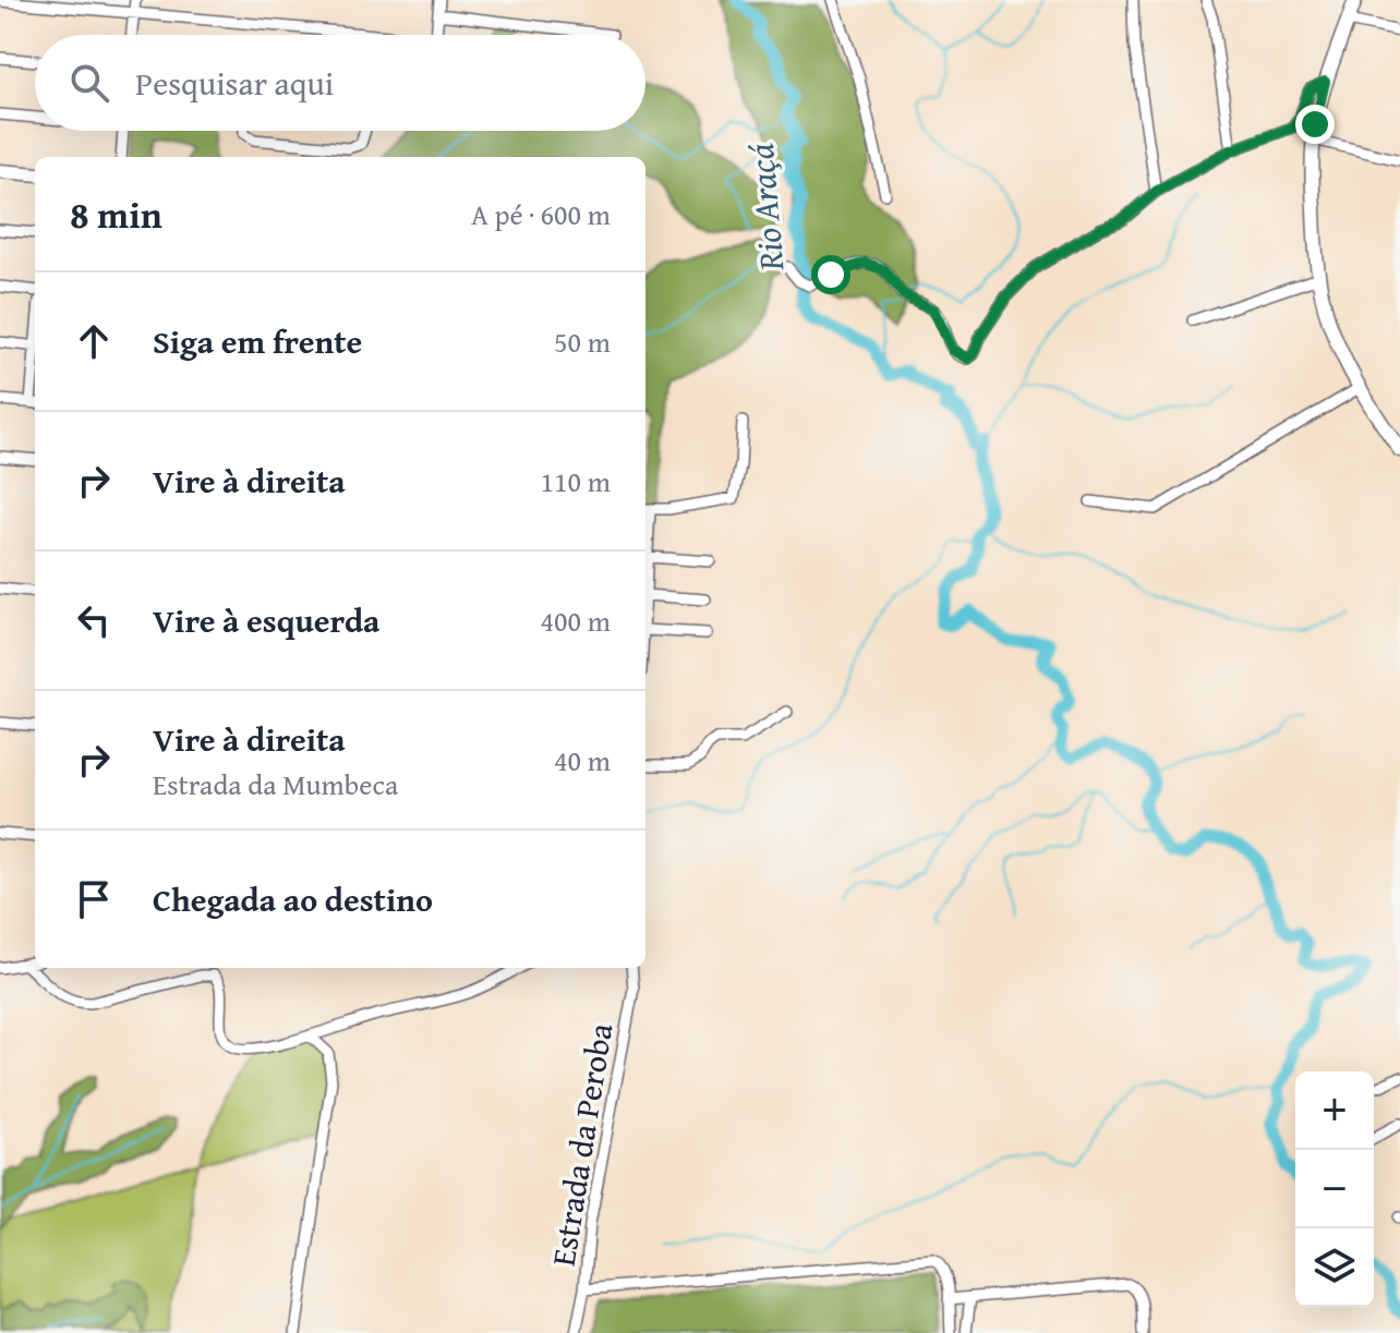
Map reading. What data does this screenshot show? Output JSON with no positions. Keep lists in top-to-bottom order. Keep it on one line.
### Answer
{"streets":{"street":["Estrada da Peroba"]},"water":["Rio Araçá"],"page":{"search":"Pesquisar aqui","heading":["8 min","A pé · 600 m"],"list":[["Siga em frente","50 m"],["Vire à direita","110 m"],["Vire à esquerda","400 m"],["Vire à direita","Estrada da Mumbeca","40 m"],"Chegada ao destino"],"map_buttons":["+","−"]}}
